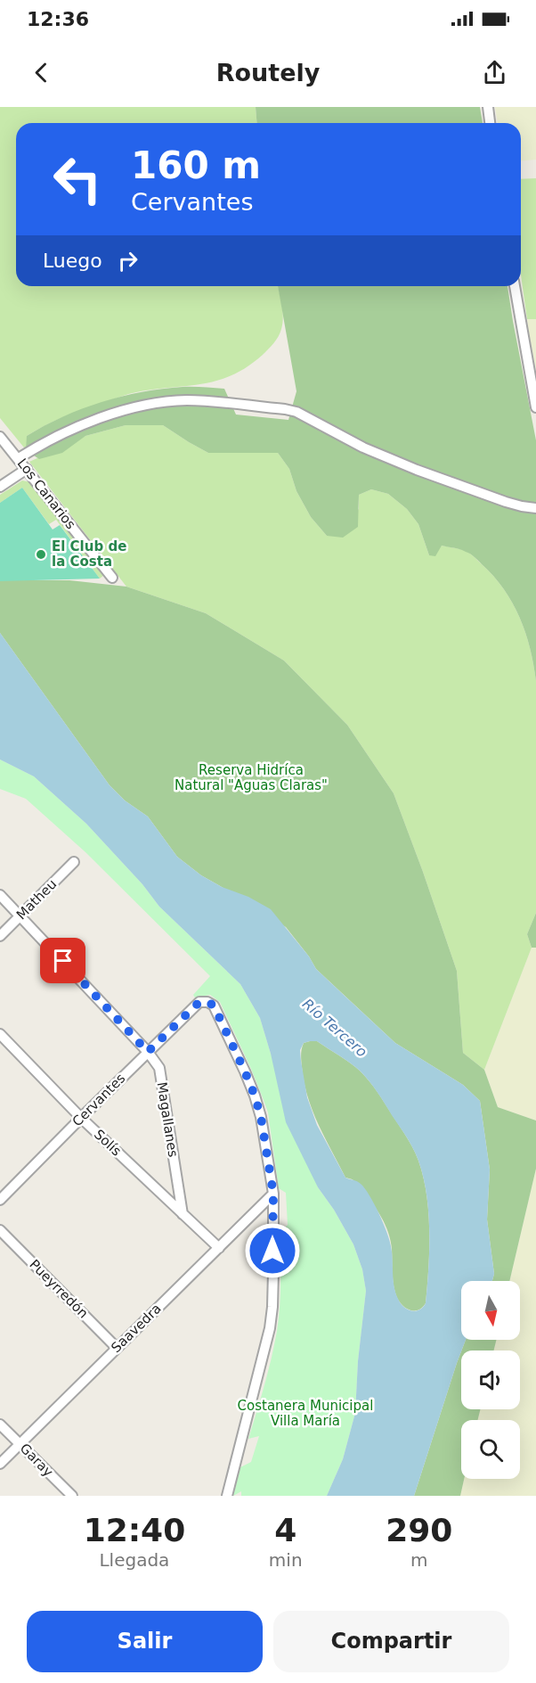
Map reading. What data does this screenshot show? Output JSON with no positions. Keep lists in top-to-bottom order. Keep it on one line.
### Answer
{"streets":{"street":["Los Canarios","Matheu","Cervantes","Magallanes","Solís","Pueyrredón","Saavedra","Garay"]},"crossings":[["Matheu","Magallanes"],["Cervantes","Magallanes"],["Cervantes","Solís"],["Cervantes","Saavedra"],["Magallanes","Solís"],["Solís","Saavedra"],["Pueyrredón","Saavedra"],["Saavedra","Garay"]],"water":["Río Tercero"],"parks":["Reserva Hidríca Natural \"Aguas Claras\"","Costanera Municipal Villa María"],"places":["El Club de la Costa"],"north":"bottom","page":{"status":"12:36","header":"Routely","turn":["160 m","Cervantes"],"then":"Luego","eta":["12:40","Llegada","4","min","290","m"],"buttons":["Salir","Compartir"]}}
